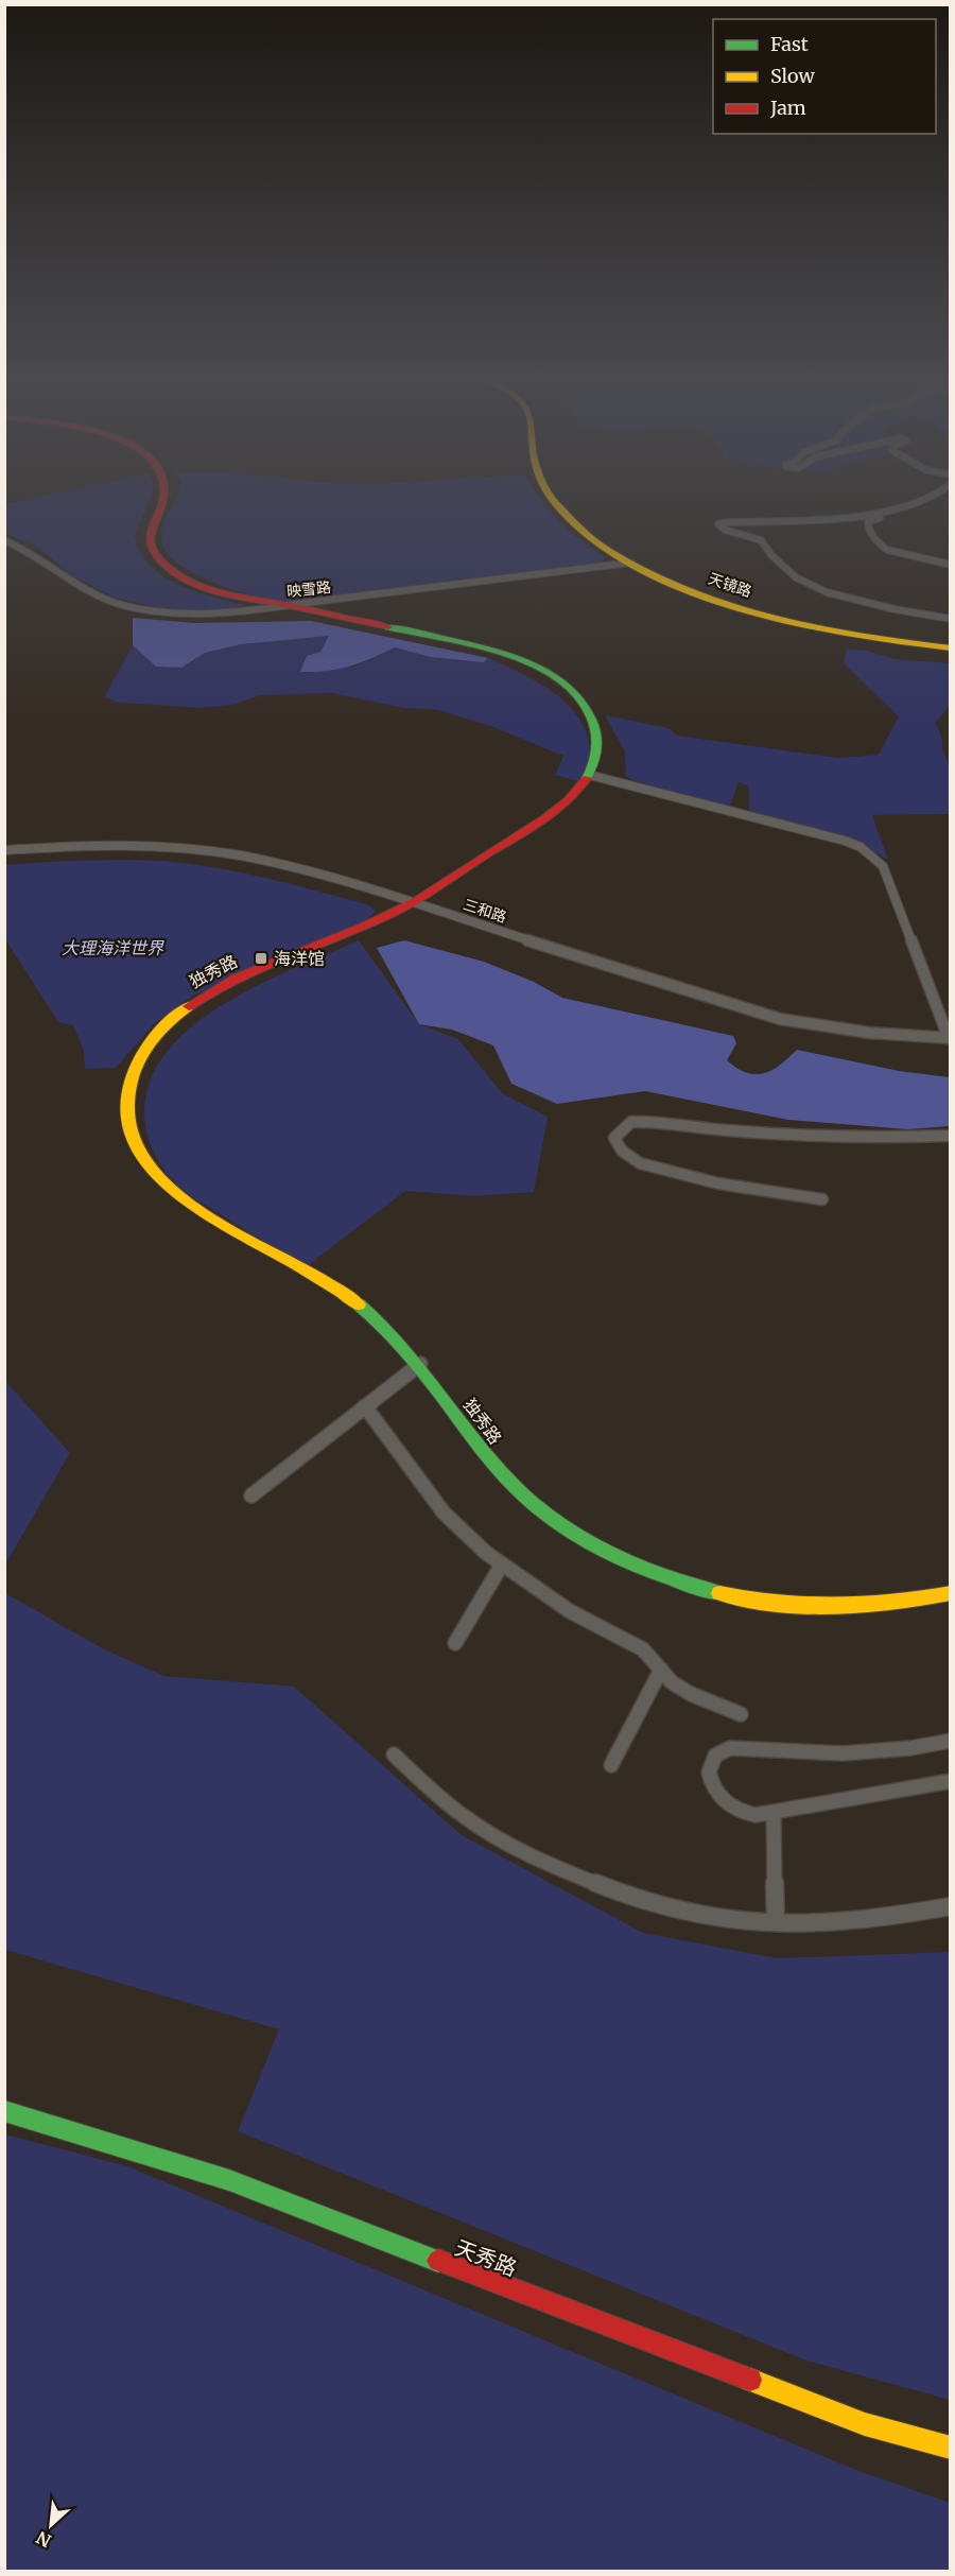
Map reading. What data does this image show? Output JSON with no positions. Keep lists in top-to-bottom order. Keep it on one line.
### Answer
{"streets":{"street":["天镜路","映雪路","三和路","独秀路","天秀路"]},"crossings":[["天镜路","映雪路"],["映雪路","独秀路"],["三和路","独秀路"]],"parks":["大理海洋世界"],"places":{"transit":["海洋馆"]},"legend":["Fast","Slow","Jam"],"north":"bottom left"}
